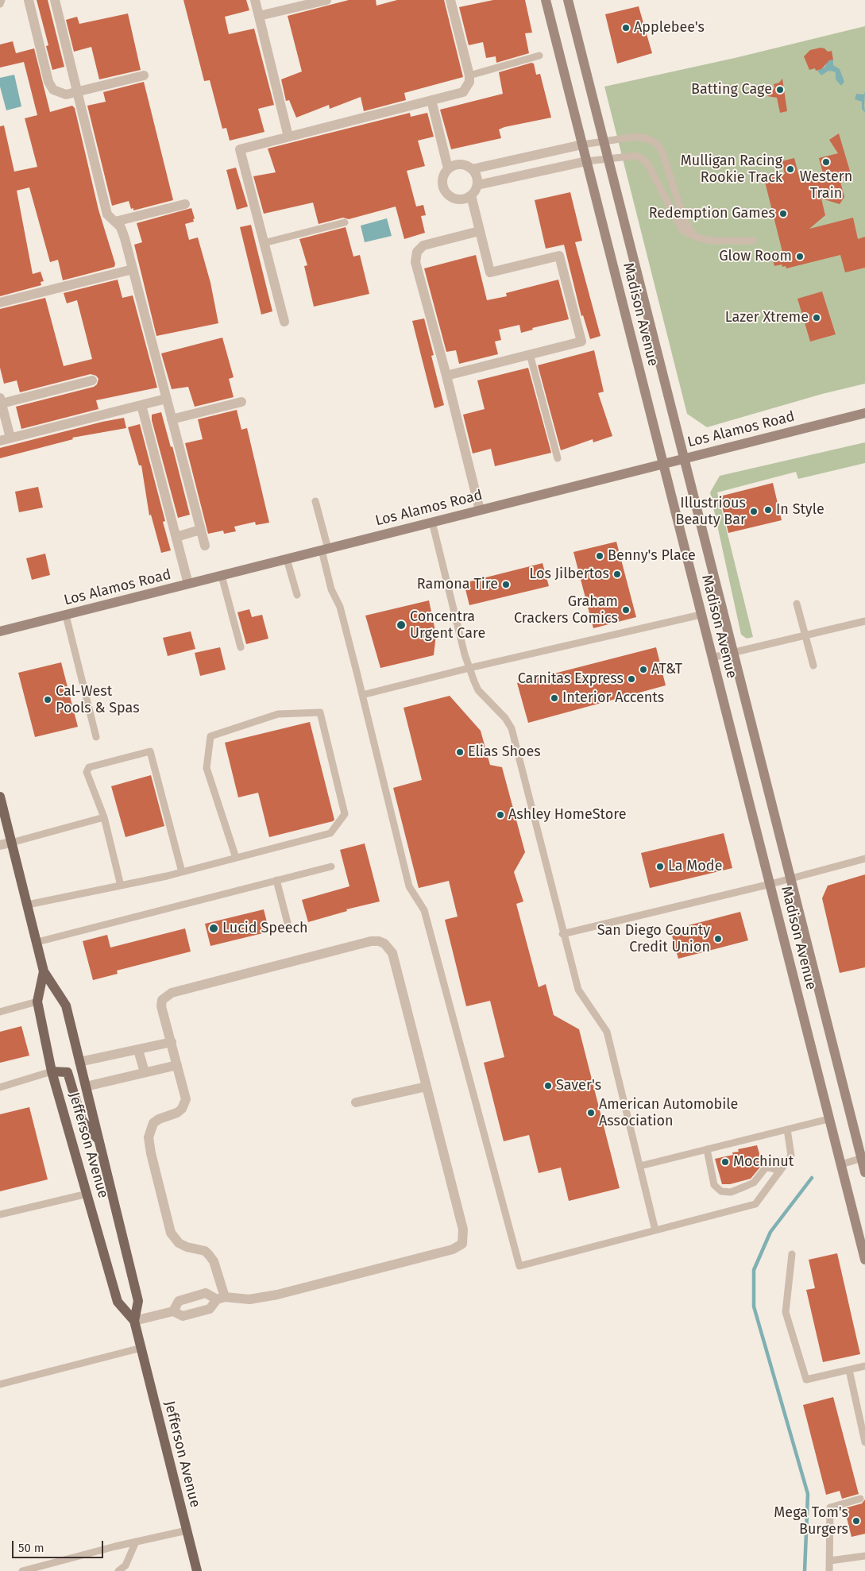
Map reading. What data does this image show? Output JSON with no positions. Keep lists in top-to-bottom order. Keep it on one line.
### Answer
{"streets":{"main road":["Madison Avenue","Los Alamos Road","Jefferson Avenue"]},"crossings":[["Madison Avenue","Los Alamos Road"]],"places":["Applebee's","Batting Cage","Western Train","Mulligan Racing Rookie Track","Redemption Games","Glow Room","Lazer Xtreme","In Style","Illustrious Beauty Bar","Benny's Place","Los Jilbertos","Ramona Tire","Graham Crackers Comics","Concentra Urgent Care","AT&T","Carnitas Express","Interior Accents","Cal-West Pools & Spas","Elias Shoes","Ashley HomeStore","La Mode","Lucid Speech","San Diego County Credit Union","Saver's","American Automobile Association","Mochinut","Mega Tom's Burgers"],"scale_bar":"50 m"}
